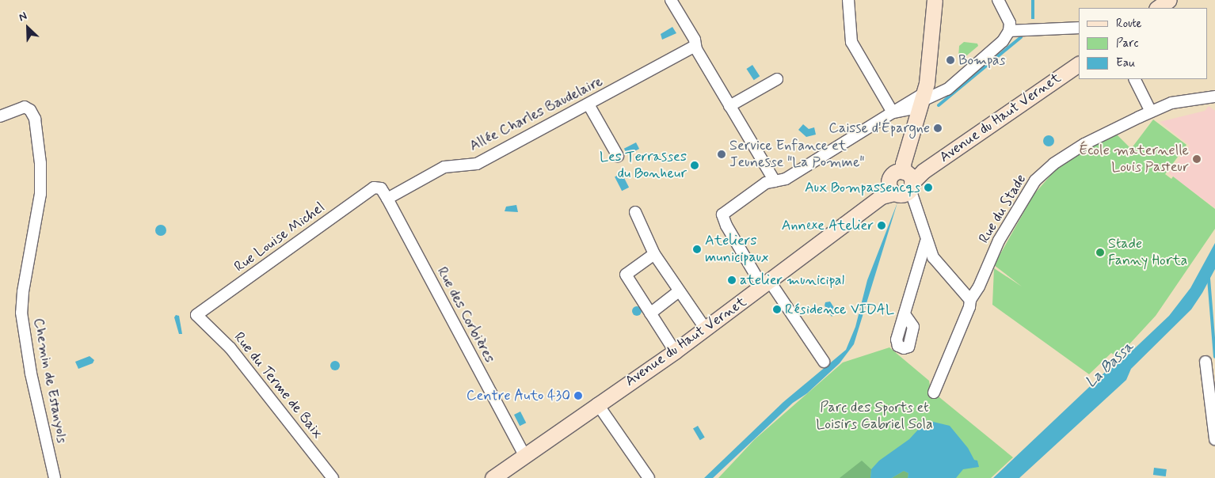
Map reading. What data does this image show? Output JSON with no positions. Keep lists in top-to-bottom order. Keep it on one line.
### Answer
{"streets":{"main road":["Avenue du Haut Vernet"],"street":["Allée Charles Baudelaire","Rue du Stade","Rue Louise Michel","Rue des Corbières","Chemin de Estanyols","Rue du Terme de Baix"]},"crossings":[["Allée Charles Baudelaire","Rue des Corbières"],["Avenue du Haut Vernet","Rue des Corbières"],["Rue Louise Michel","Rue des Corbières"],["Rue Louise Michel","Rue du Terme de Baix"]],"water":["La Bassa"],"parks":["Parc des Sports et Loisirs Gabriel Sola"],"places":["Bompas","Caisse d'Épargne","Service Enfance et Jeunesse \"La Pomme\"","École maternelle Louis Pasteur","Les Terrasses du Bonheur","Aux Bompassencqs","Annexe Atelier","Ateliers municipaux","Stade Fanny Horta","atelier municipal","Résidence VIDAL","Centre Auto 430"],"legend":["Route","Parc","Eau"],"north":"top left"}
